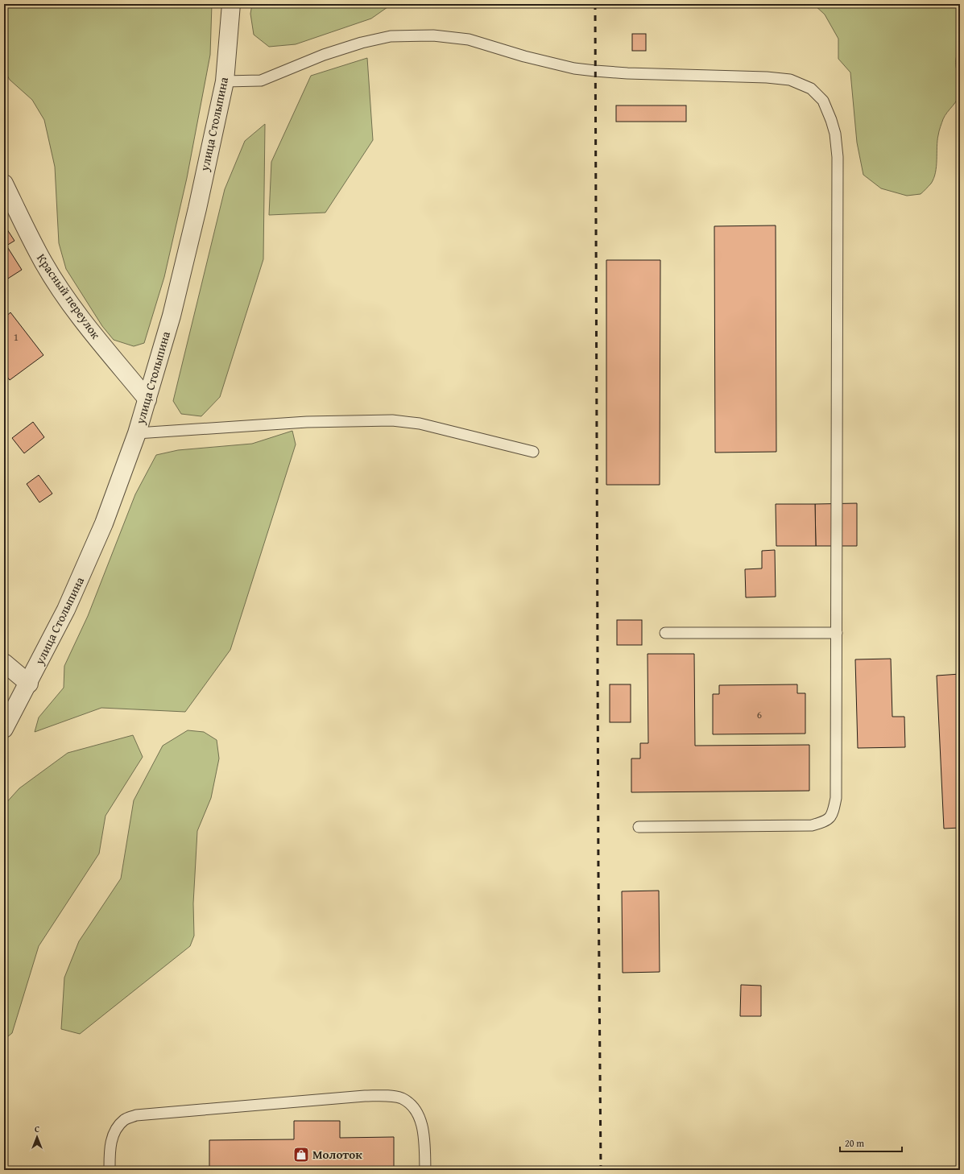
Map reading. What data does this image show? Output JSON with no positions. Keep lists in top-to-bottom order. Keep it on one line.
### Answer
{"streets":{"street":["улица Столыпина","Красный переулок"]},"crossings":[["улица Столыпина","Красный переулок"]],"places":{"shop":["Молоток"]},"house_numbers":["1","6"],"scale_bar":"20 m","north":"top"}
